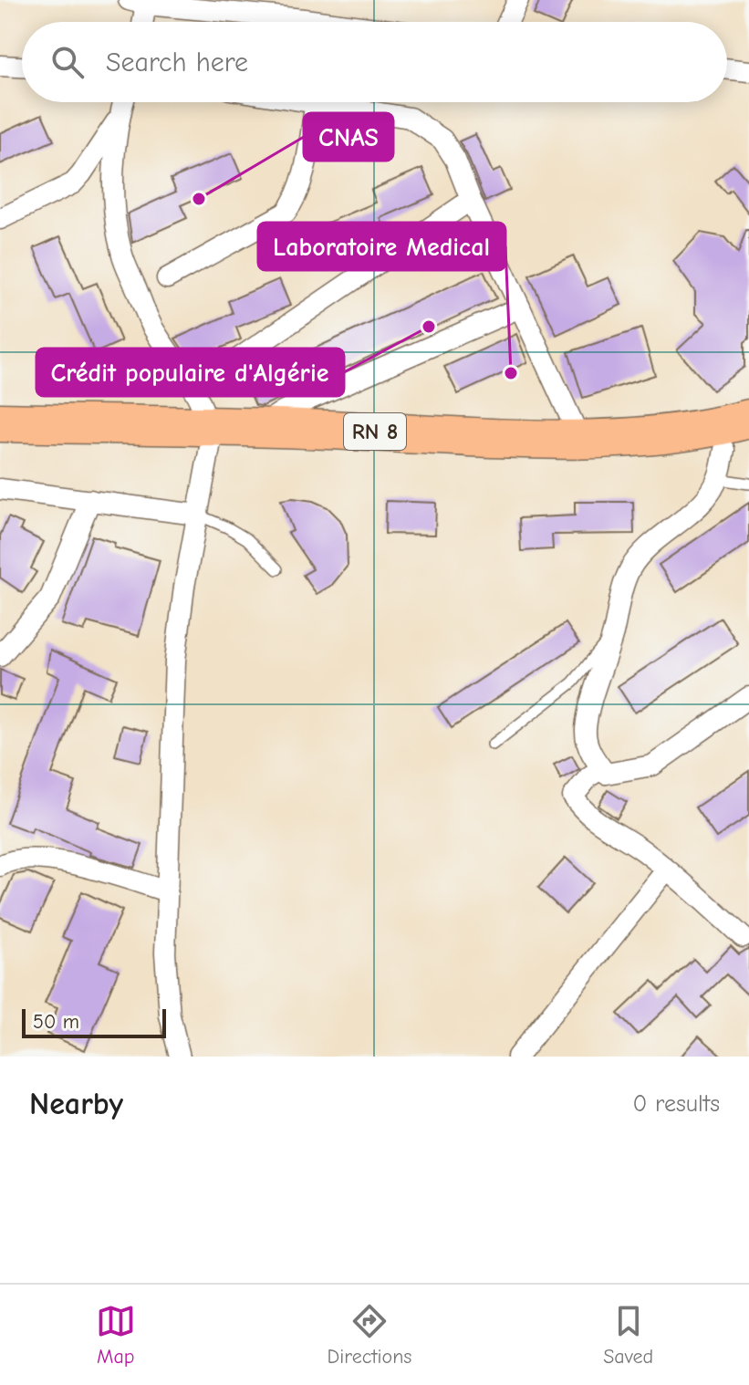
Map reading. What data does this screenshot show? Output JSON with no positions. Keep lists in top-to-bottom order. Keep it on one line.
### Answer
{"streets":{"highway":["RN 8"]},"places":["CNAS","Crédit populaire d'Algérie","Laboratoire Medical"],"scale_bar":"50 m","page":{"search":"Search here","scale":"50 m","heading":["Nearby","0 results"],"nav":["Map","Directions","Saved"]}}
